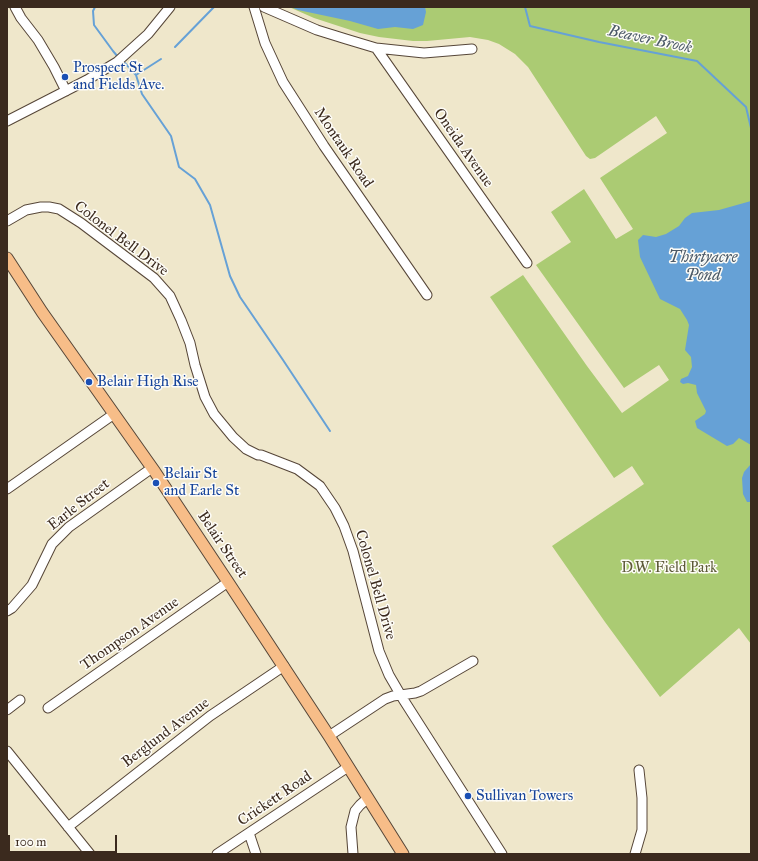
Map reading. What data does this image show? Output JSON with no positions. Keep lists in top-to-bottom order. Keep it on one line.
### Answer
{"streets":{"main road":["Belair Street"],"street":["Montauk Road","Oneida Avenue","Colonel Bell Drive","Earle Street","Thompson Avenue","Berglund Avenue","Crickett Road"]},"crossings":[["Earle Street","Belair Street"],["Belair Street","Thompson Avenue"],["Belair Street","Berglund Avenue"],["Belair Street","Crickett Road"]],"water":["Beaver Brook","Thirtyacre Pond"],"parks":["D.W. Field Park"],"places":["Prospect St and Fields Ave.","Belair High Rise","Belair St and Earle St","Sullivan Towers"],"scale_bar":"100 m"}
